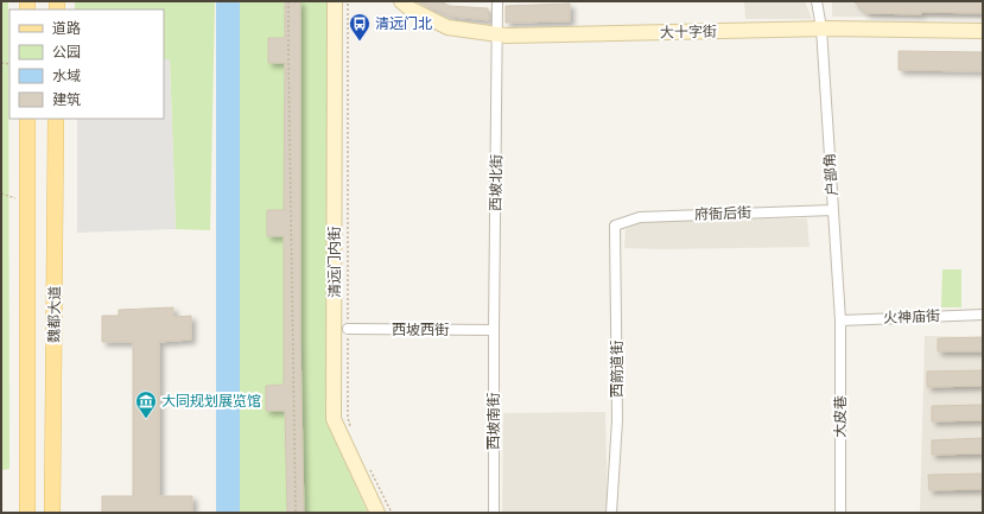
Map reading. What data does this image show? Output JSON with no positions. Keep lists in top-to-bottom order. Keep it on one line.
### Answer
{"streets":{"main road":["魏都大道"],"street":["大十字街","户部角","西坡北街","府衙后街","清远门内街","火神庙街","西坡西街","西箭道街","大皮巷","西坡南街"]},"crossings":[["大十字街","户部角"],["大十字街","西坡北街"],["户部角","府衙后街"],["户部角","火神庙街"],["户部角","大皮巷"],["西坡北街","西坡西街"],["西坡北街","西坡南街"],["府衙后街","西箭道街"],["火神庙街","大皮巷"],["西坡西街","西坡南街"]],"places":{"bus stop":["清远门北"],"museum":["大同规划展览馆"]},"legend":["道路","公园","水域","建筑"]}
